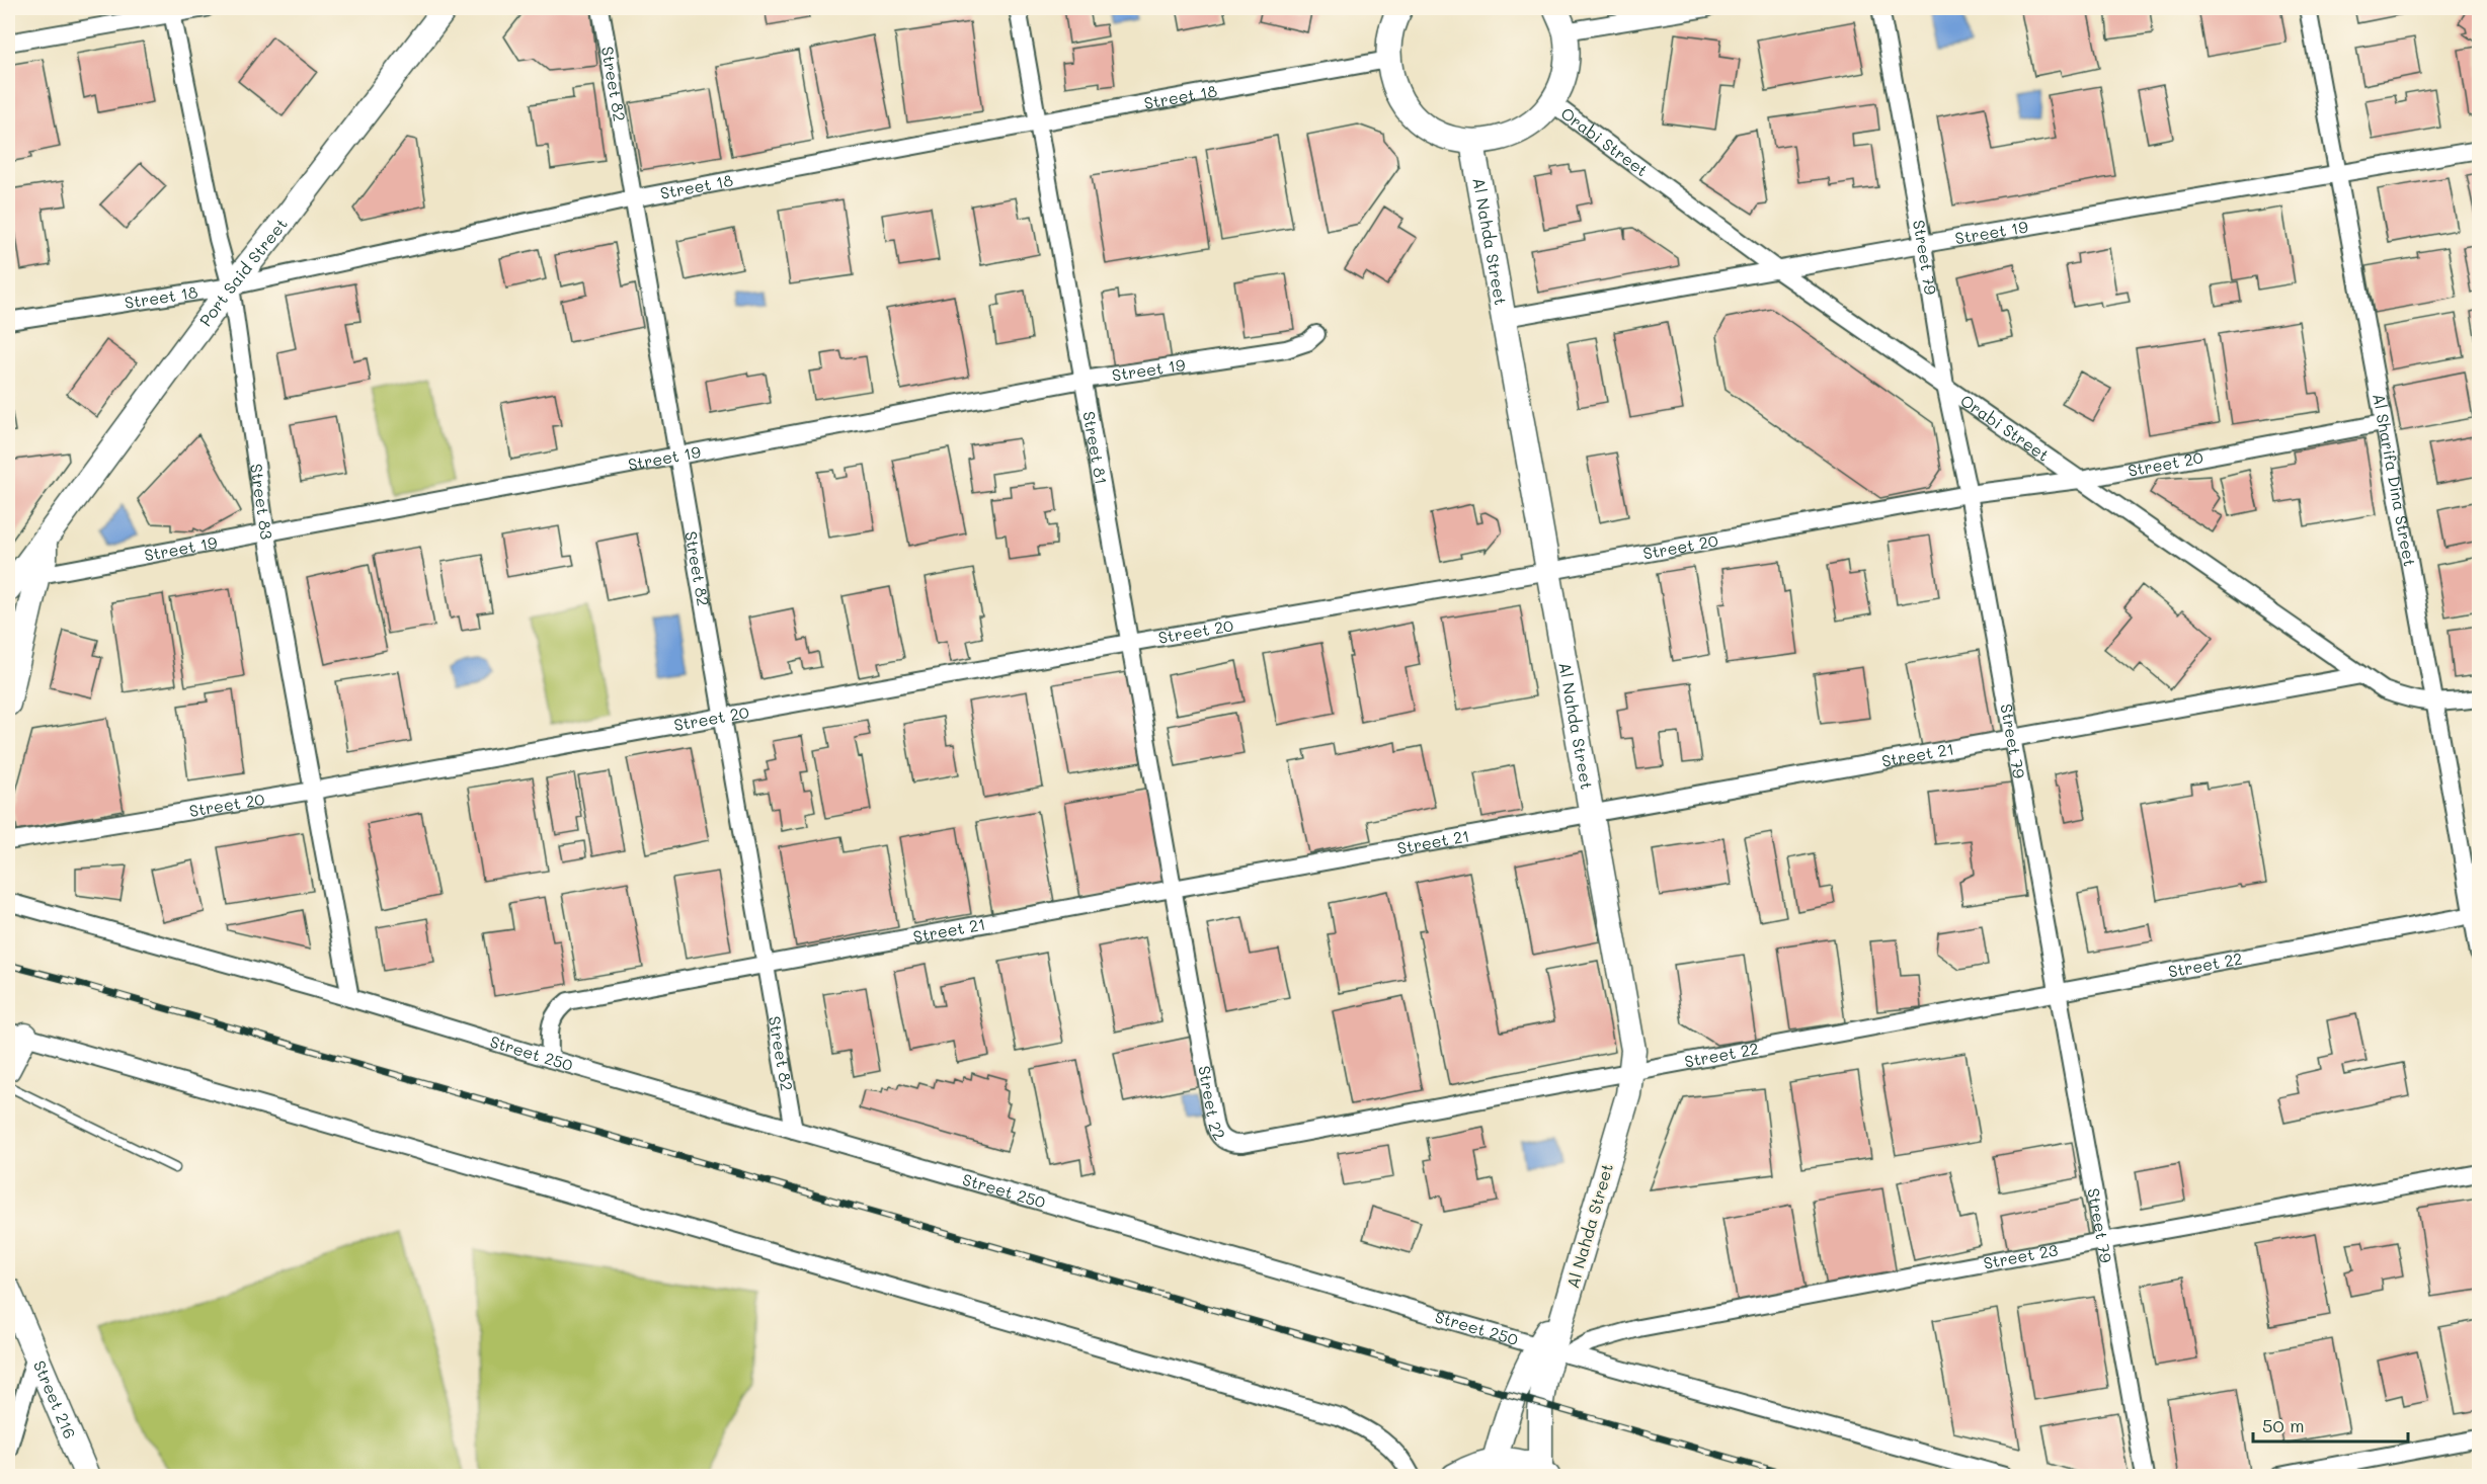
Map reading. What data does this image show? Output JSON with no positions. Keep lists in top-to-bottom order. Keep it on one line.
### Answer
{"streets":{"street":["Street 82","Street 18","Orabi Street","Street 19","Al Nahda Street","Street 79","Port Said Street","Street 81","Street 20","Al Sharifa Dina Street","Street 83","Street 21","Street 22","Street 250","Street 23","Street 216"]},"crossings":[["Street 82","Street 18"],["Street 82","Street 19"],["Street 82","Street 20"],["Street 82","Street 21"],["Street 82","Street 250"],["Street 18","Port Said Street"],["Street 18","Street 81"],["Street 18","Street 83"],["Orabi Street","Street 19"],["Orabi Street","Street 79"],["Orabi Street","Street 20"],["Orabi Street","Al Sharifa Dina Street"],["Orabi Street","Street 21"],["Street 19","Al Nahda Street"],["Street 19","Street 79"],["Street 19","Port Said Street"],["Street 19","Street 81"],["Street 19","Al Sharifa Dina Street"],["Street 19","Street 83"],["Al Nahda Street","Street 20"],["Al Nahda Street","Street 21"],["Al Nahda Street","Street 22"],["Al Nahda Street","Street 250"],["Al Nahda Street","Street 23"],["Street 79","Street 20"],["Street 79","Street 21"],["Street 79","Street 22"],["Street 79","Street 23"],["Port Said Street","Street 83"],["Street 81","Street 20"],["Street 81","Street 21"],["Street 81","Street 22"],["Street 20","Al Sharifa Dina Street"],["Street 20","Street 83"],["Al Sharifa Dina Street","Street 22"],["Street 83","Street 250"],["Street 21","Street 22"],["Street 21","Street 250"],["Street 250","Street 23"]],"scale_bar":"50 m"}
